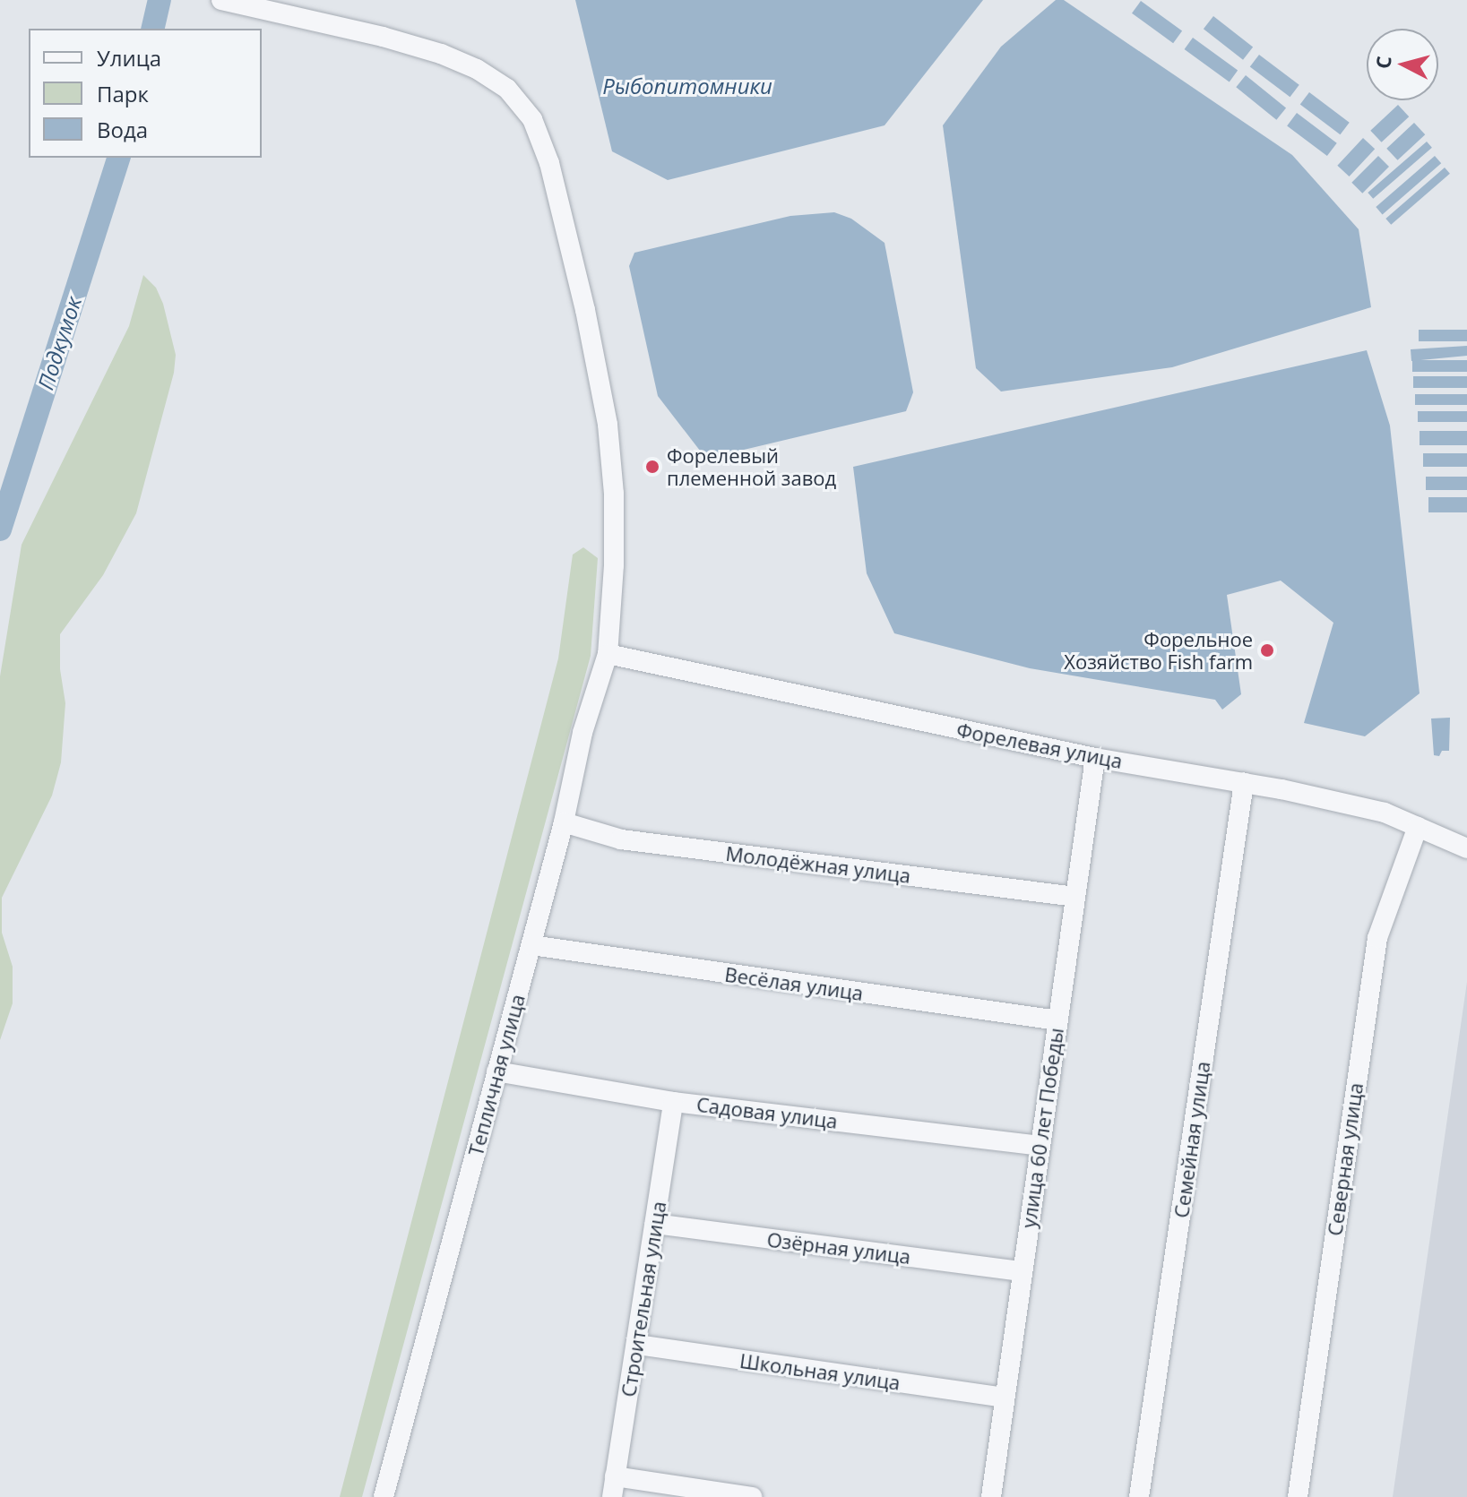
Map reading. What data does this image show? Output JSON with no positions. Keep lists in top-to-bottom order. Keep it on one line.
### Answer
{"streets":{"street":["Форелевая улица","Молодёжная улица","Весёлая улица","Тепличная улица","Садовая улица","улица 60 лет Победы","Семейная улица","Северная улица","Озёрная улица","Строительная улица","Школьная улица"]},"crossings":[["Форелевая улица","Тепличная улица"],["Форелевая улица","улица 60 лет Победы"],["Форелевая улица","Семейная улица"],["Форелевая улица","Северная улица"],["Молодёжная улица","Тепличная улица"],["Молодёжная улица","улица 60 лет Победы"],["Весёлая улица","Тепличная улица"],["Весёлая улица","улица 60 лет Победы"],["Тепличная улица","Садовая улица"],["Садовая улица","улица 60 лет Победы"],["Садовая улица","Строительная улица"],["улица 60 лет Победы","Озёрная улица"],["улица 60 лет Победы","Школьная улица"],["Озёрная улица","Строительная улица"],["Строительная улица","Школьная улица"]],"water":["Рыбопитомники","Подкумок"],"places":["Форелевый племенной завод","Форельное Хозяйство Fish farm"],"legend":["Улица","Парк","Вода"],"north":"left"}
